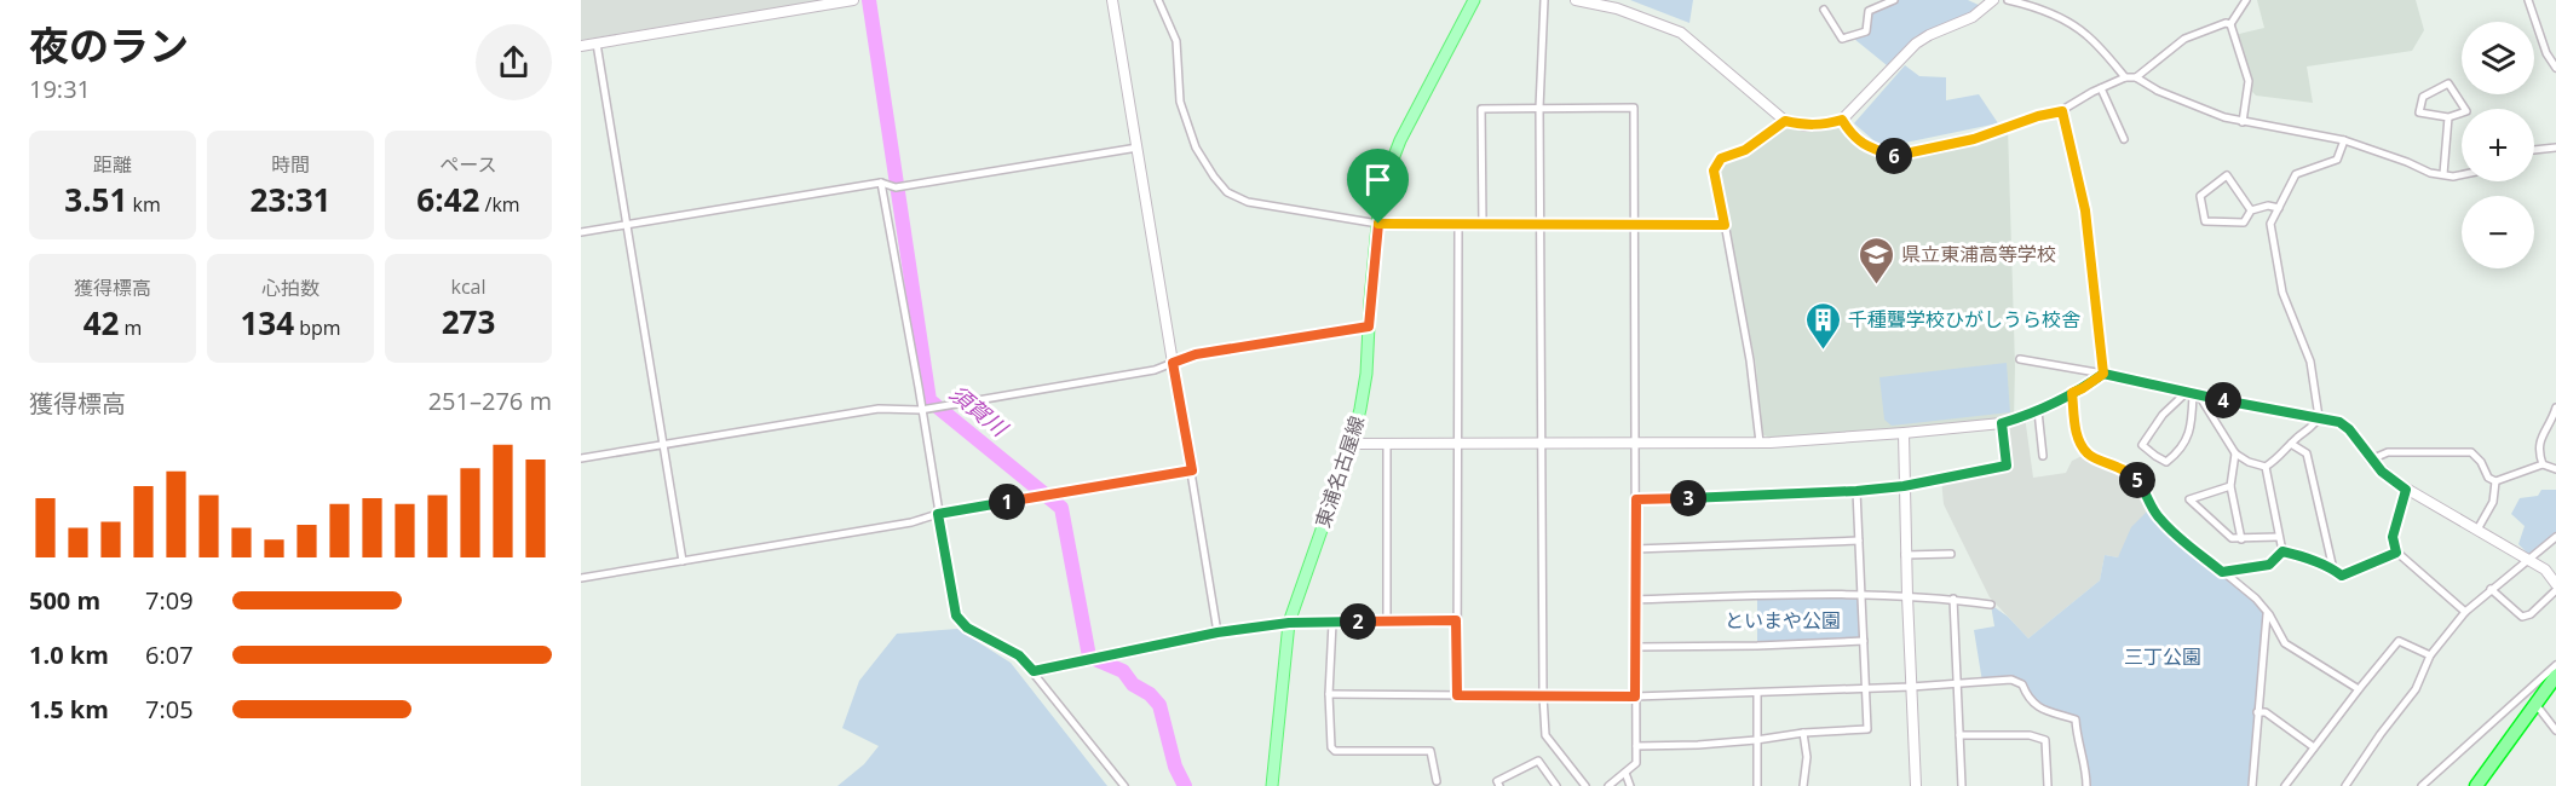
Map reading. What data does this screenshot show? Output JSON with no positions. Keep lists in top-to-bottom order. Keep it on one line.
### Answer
{"streets":{"main road":["東浦名古屋線"]},"water":["須賀川"],"parks":["といまや公園","三丁公園"],"places":{"school or university":["県立東浦高等学校"],"building":["千種聾学校ひがしうら校舎"]},"page":{"heading":["夜のラン","19:31"],"map_buttons":["+","−"],"stats":[["距離","3.51 km"],["時間","23:31"],["ペース","6:42 /km"],["獲得標高","42 m"],["心拍数","134 bpm"],["kcal","273"]],"pins":["6","4","5","3","1","2"],"chart":["獲得標高","251–276 m"],"list":[{"name":"500 m","note":"7:09"},{"name":"1.0 km","note":"6:07"},{"name":"1.5 km","note":"7:05"}]}}
